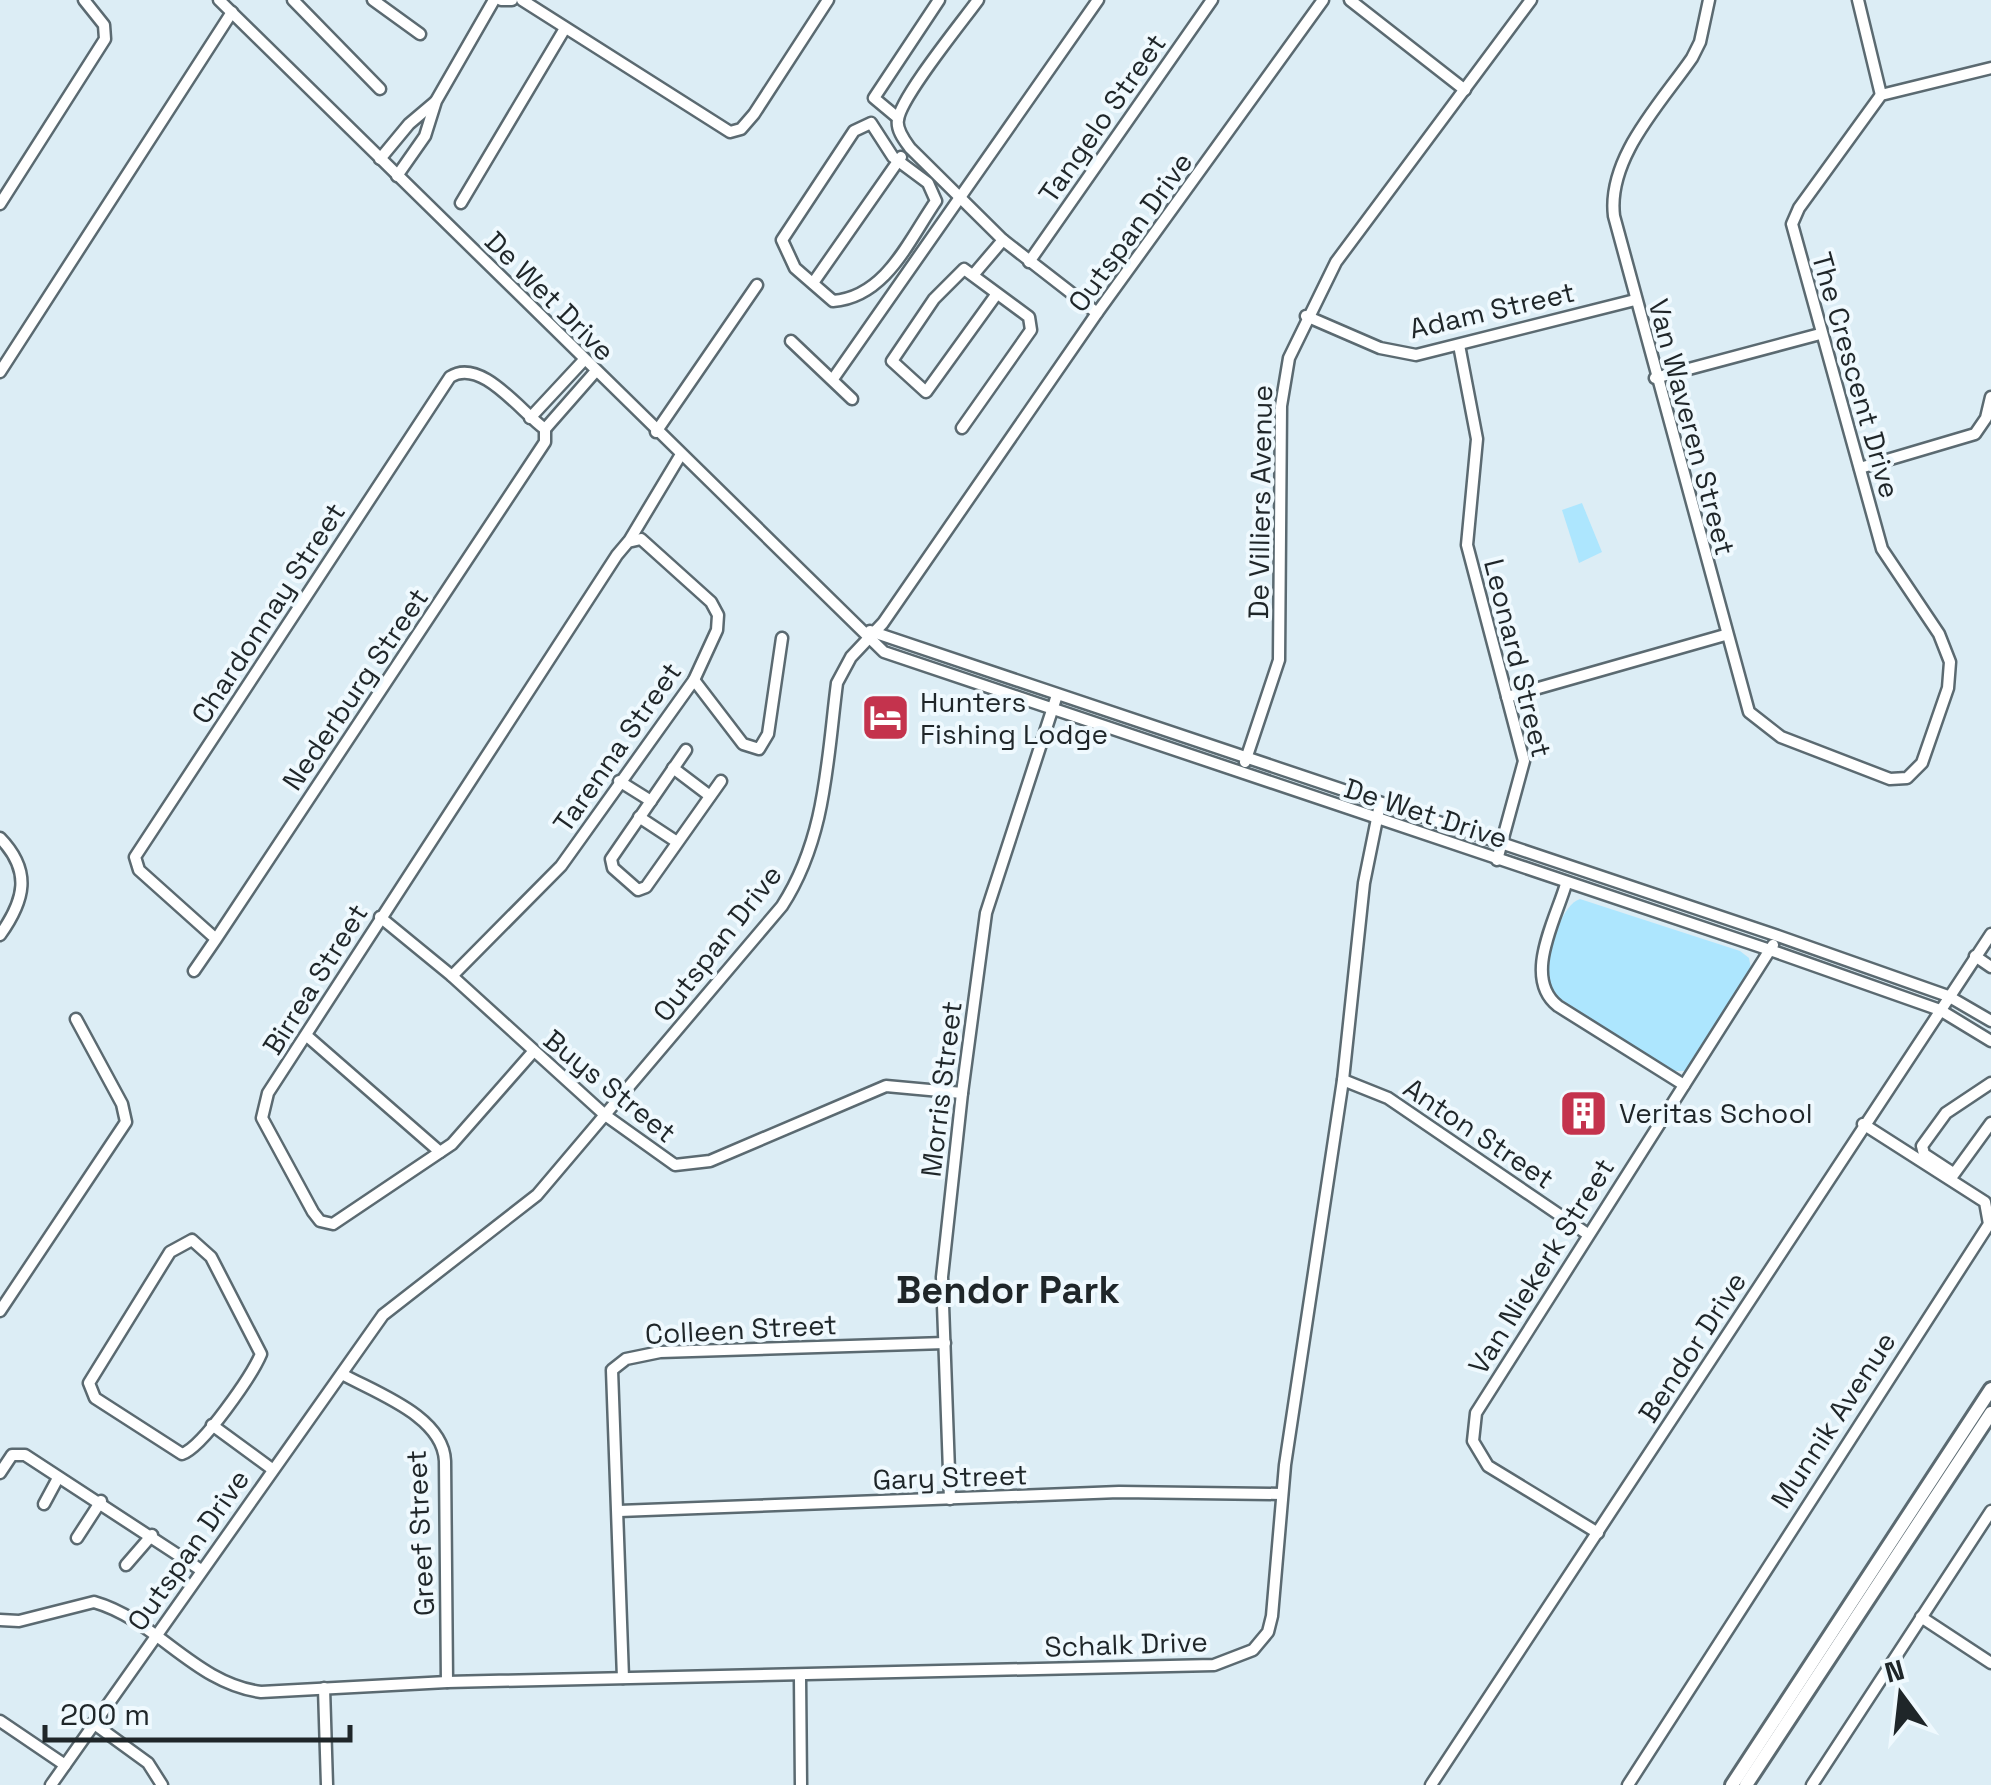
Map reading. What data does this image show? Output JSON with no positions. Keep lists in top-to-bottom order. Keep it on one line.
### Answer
{"streets":{"street":["Tangelo Street","Outspan Drive","De Wet Drive","Adam Street","The Crescent Drive","Van Waveren Street","De Villiers Avenue","Chardonnay Street","Leonard Street","Nederburg Street","Tarenna Street","Birrea Street","Buys Street","Morris Street","Anton Street","Van Niekerk Street","Colleen Street","Bendor Drive","Munnik Avenue","Gary Street","Greef Street","Schalk Drive"]},"crossings":[["Outspan Drive","De Wet Drive"],["Outspan Drive","Buys Street"],["Outspan Drive","Greef Street"],["Outspan Drive","Schalk Drive"],["De Wet Drive","De Villiers Avenue"],["De Wet Drive","Leonard Street"],["De Wet Drive","Nederburg Street"],["De Wet Drive","Birrea Street"],["De Wet Drive","Morris Street"],["De Wet Drive","Van Niekerk Street"],["De Wet Drive","Bendor Drive"],["De Wet Drive","Schalk Drive"],["Adam Street","Van Waveren Street"],["Adam Street","De Villiers Avenue"],["Adam Street","Leonard Street"],["The Crescent Drive","Van Waveren Street"],["Chardonnay Street","Nederburg Street"],["Tarenna Street","Birrea Street"],["Tarenna Street","Buys Street"],["Birrea Street","Buys Street"],["Buys Street","Morris Street"],["Morris Street","Colleen Street"],["Morris Street","Gary Street"],["Anton Street","Van Niekerk Street"],["Anton Street","Schalk Drive"],["Van Niekerk Street","Bendor Drive"],["Colleen Street","Gary Street"],["Colleen Street","Schalk Drive"],["Bendor Drive","Munnik Avenue"],["Gary Street","Schalk Drive"],["Greef Street","Schalk Drive"]],"districts":["Bendor Park"],"places":{"hotel":["Hunters Fishing Lodge"],"building":["Veritas School"]},"scale_bar":"200 m","north":"top"}
